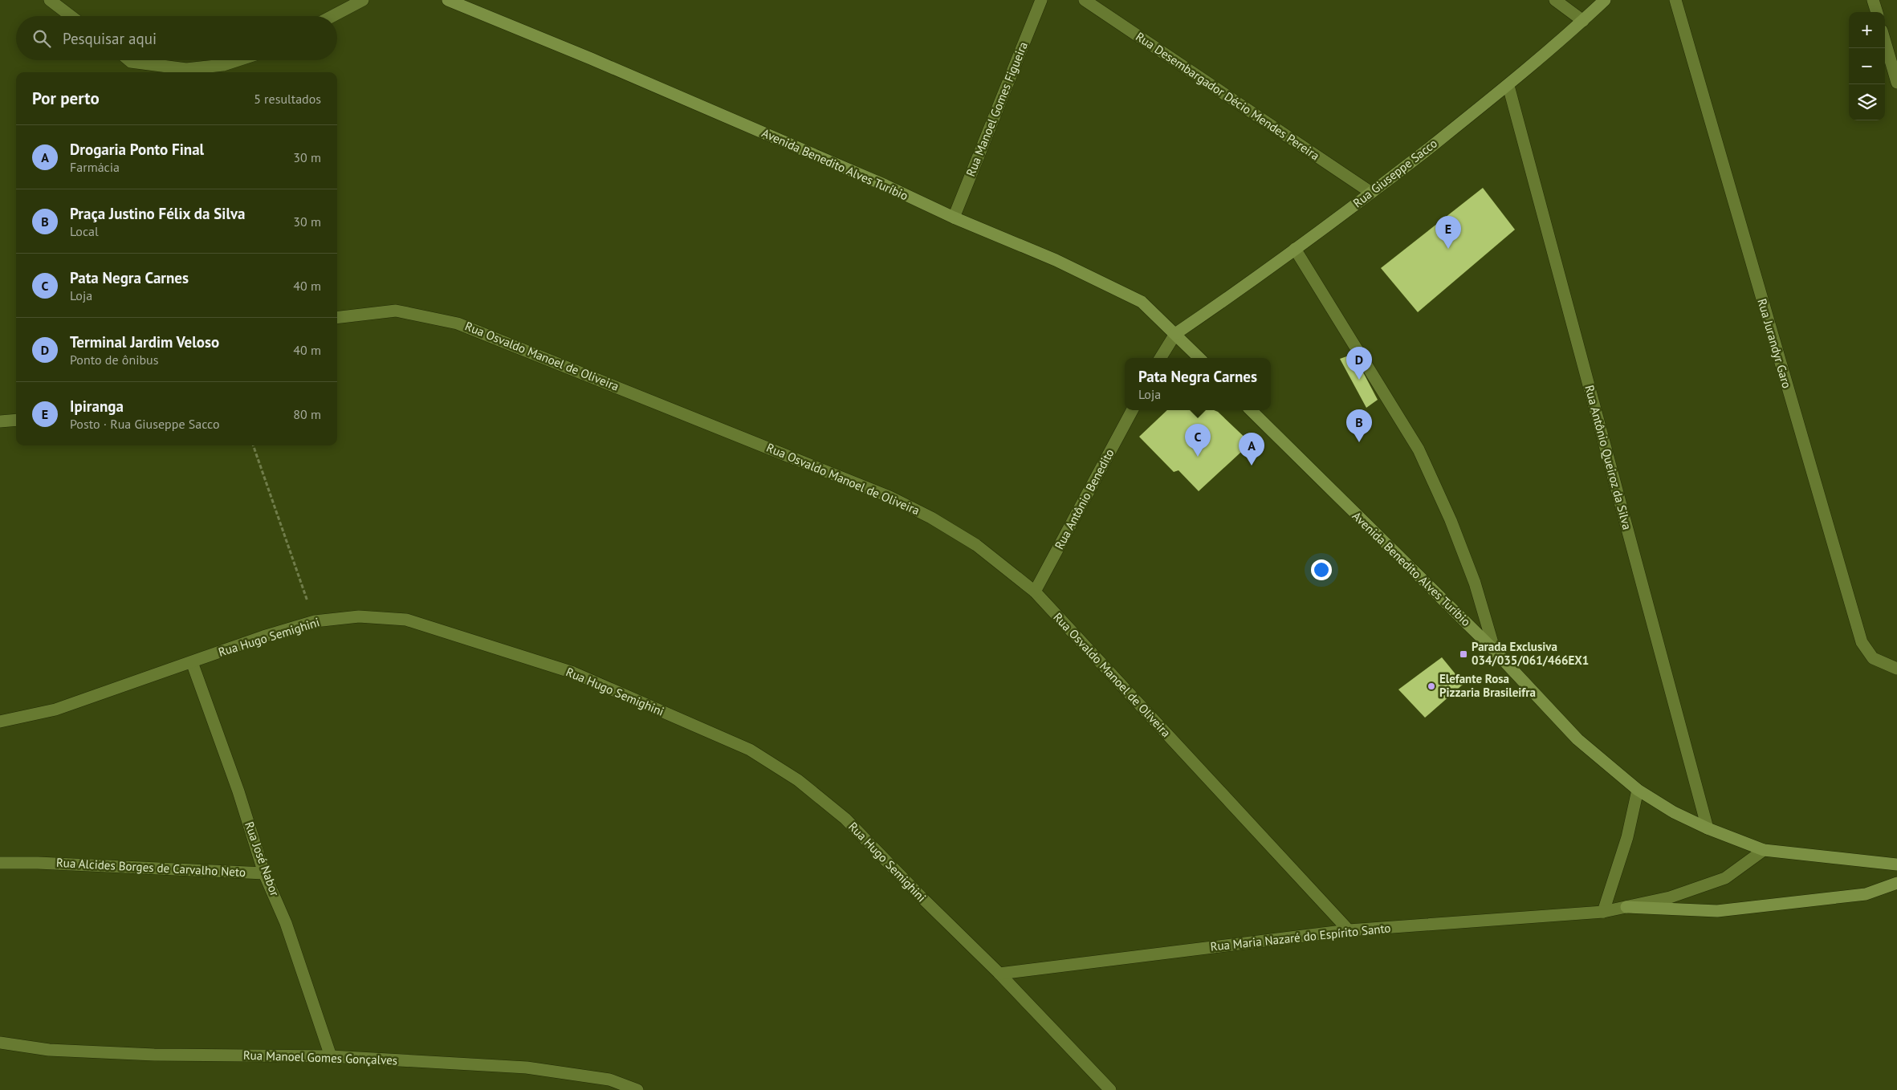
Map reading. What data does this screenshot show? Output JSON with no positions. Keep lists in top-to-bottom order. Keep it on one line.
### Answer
{"streets":{"main road":["Avenida Benedito Alves Turíbio","Rua Giuseppe Sacco"],"street":["Rua Desembargador Décio Mendes Pereira","Rua Manoel Gomes Figueira","Rua Jurandyr Garo","Rua Osvaldo Manoel de Oliveira","Rua Antônio Queiroz da Silva","Rua Antônio Benedito","Rua Hugo Semighini","Rua José Nabor","Rua Alcides Borges de Carvalho Neto","Rua Maria Nazaré do Espírito Santo","Rua Manoel Gomes Gonçalves"]},"crossings":[["Rua Desembargador Décio Mendes Pereira","Rua Giuseppe Sacco"],["Rua Manoel Gomes Figueira","Avenida Benedito Alves Turíbio"],["Avenida Benedito Alves Turíbio","Rua Giuseppe Sacco"],["Avenida Benedito Alves Turíbio","Rua Antônio Queiroz da Silva"],["Avenida Benedito Alves Turíbio","Rua Maria Nazaré do Espírito Santo"],["Rua Giuseppe Sacco","Rua Antônio Queiroz da Silva"],["Rua Osvaldo Manoel de Oliveira","Rua Antônio Benedito"],["Rua Osvaldo Manoel de Oliveira","Rua Maria Nazaré do Espírito Santo"],["Rua Hugo Semighini","Rua José Nabor"],["Rua Hugo Semighini","Rua Maria Nazaré do Espírito Santo"],["Rua José Nabor","Rua Alcides Borges de Carvalho Neto"],["Rua José Nabor","Rua Manoel Gomes Gonçalves"]],"places":{"transit":["Parada Exclusiva 034/035/061/466EX1"],"other":["Elefante Rosa Pizzaria Brasileifra"]},"page":{"map_buttons":["+","−"],"search":"Pesquisar aqui","heading":["Por perto","5 resultados"],"list":[{"mark":"A","name":"Drogaria Ponto Final","note":"Farmácia","value":"30 m"},{"mark":"B","name":"Praça Justino Félix da Silva","note":"Local","value":"30 m"},{"mark":"C","name":"Pata Negra Carnes","note":"Loja","value":"40 m"},{"mark":"D","name":"Terminal Jardim Veloso","note":"Ponto de ônibus","value":"40 m"},{"mark":"E","name":"Ipiranga","note":"Posto · Rua Giuseppe Sacco","value":"80 m"}],"pins":["E","D","B","C","A"],"popup":["Pata Negra Carnes","Loja"]}}
